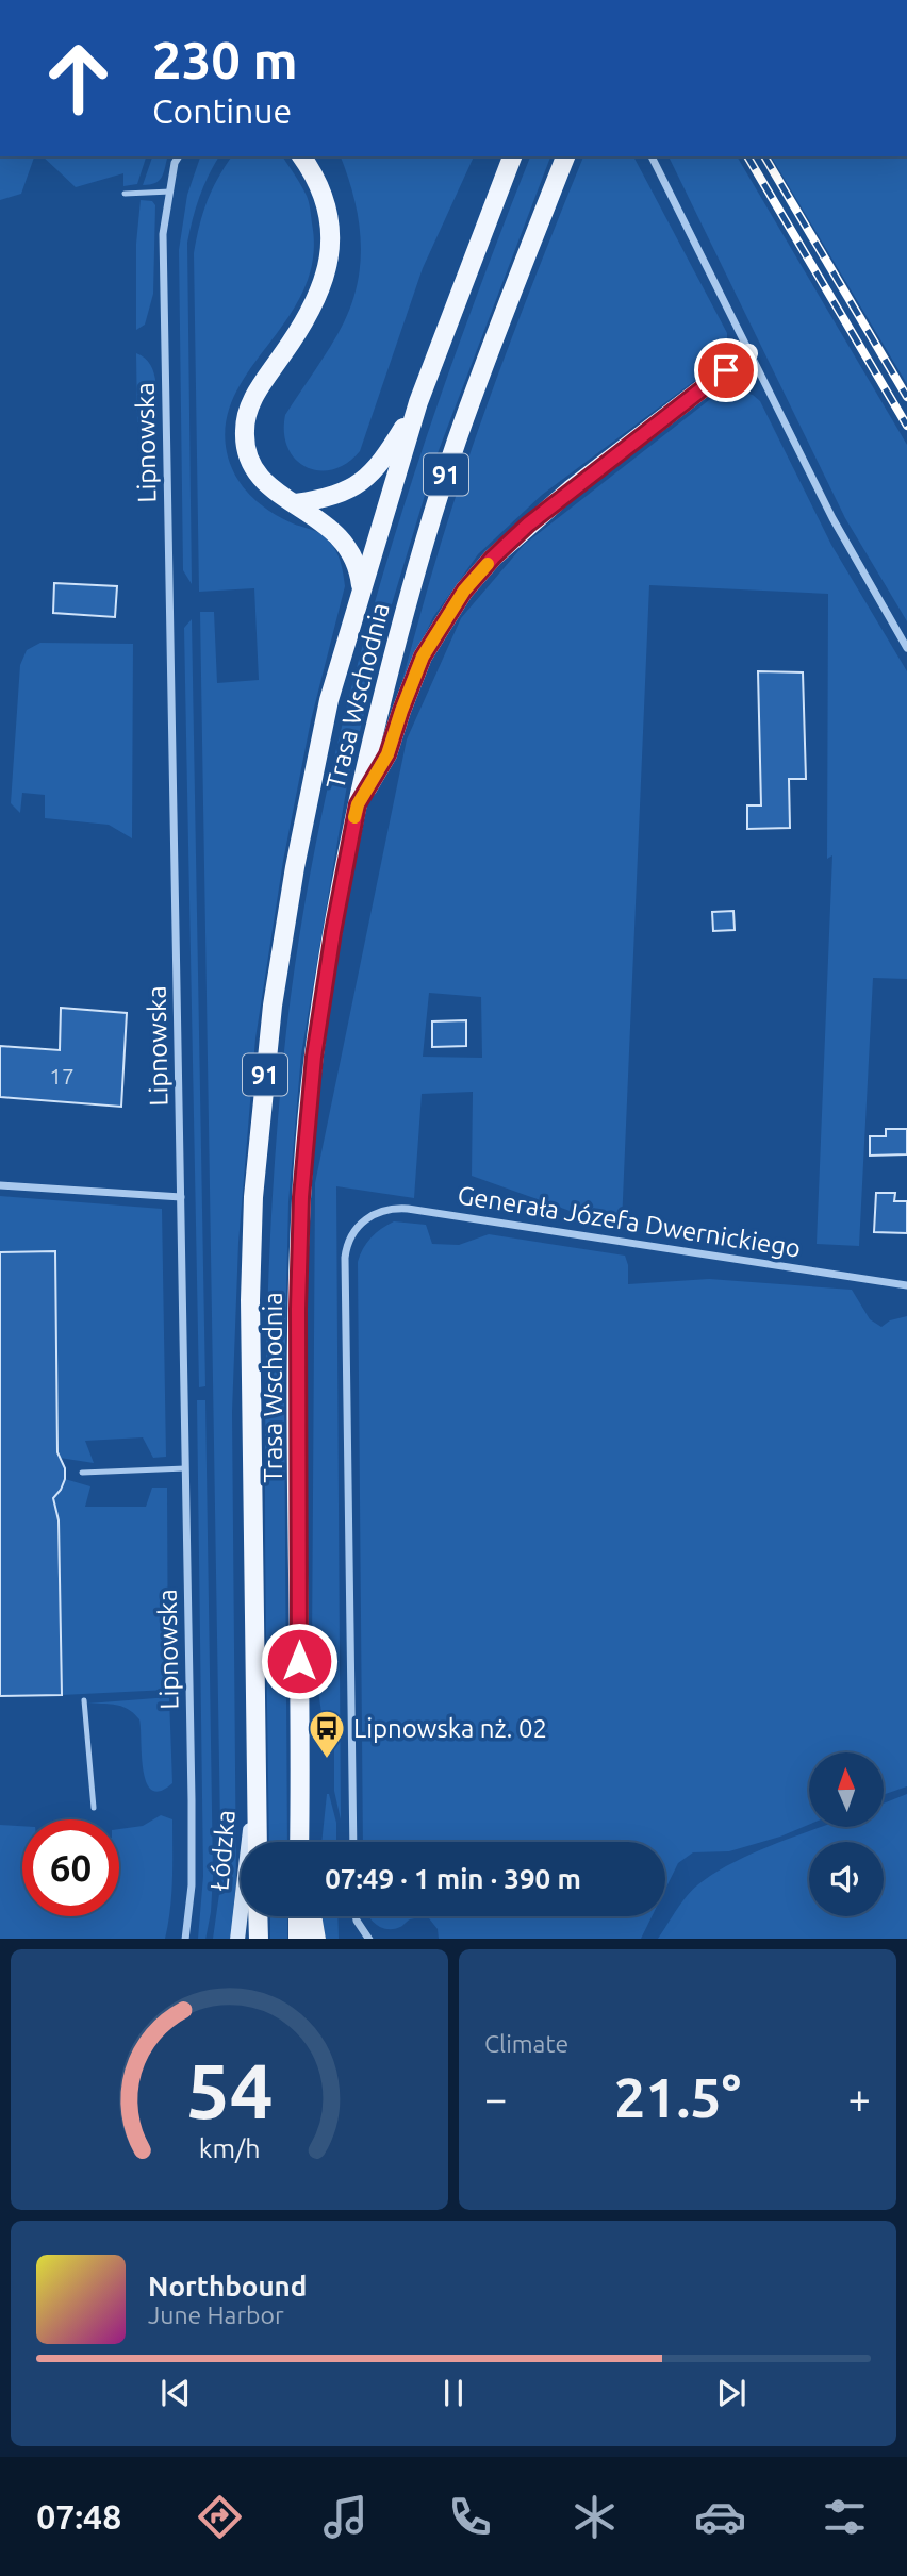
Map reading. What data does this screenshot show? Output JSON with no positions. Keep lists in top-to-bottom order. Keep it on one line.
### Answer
{"streets":{"main road":["91","Trasa Wschodnia","Łódzka"],"street":["Lipnowska","Generała Józefa Dwernickiego"]},"crossings":[["Trasa Wschodnia","Łódzka"]],"places":{"bus stop":["Lipnowska nż. 02"]},"house_numbers":["17"],"north":"top","page":{"turn":["230 m","Continue"],"limit":"60","trip":"07:49 · 1 min · 390 m","tile":"Climate","heat":["−","21.5°","+"],"song":["Northbound","June Harbor"],"tabs":"07:48","gauge":["54","km/h"]}}
